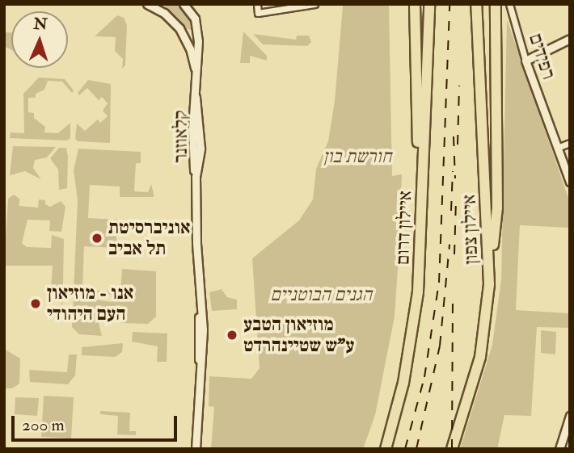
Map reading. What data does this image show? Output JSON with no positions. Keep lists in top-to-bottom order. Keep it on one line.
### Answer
{"streets":{"highway":["איילון דרום","איילון צפון"],"street":["רפידים","קלאוזנר"]},"parks":["חורשת בון","הגנים הבוטניים"],"places":["אוניברסיטת תל אביב","אנו - מוזיאון העם היהודי","מוזיאון הטבע ע\"ש שטיינהרדט"],"scale_bar":"200 m","north":"top"}
